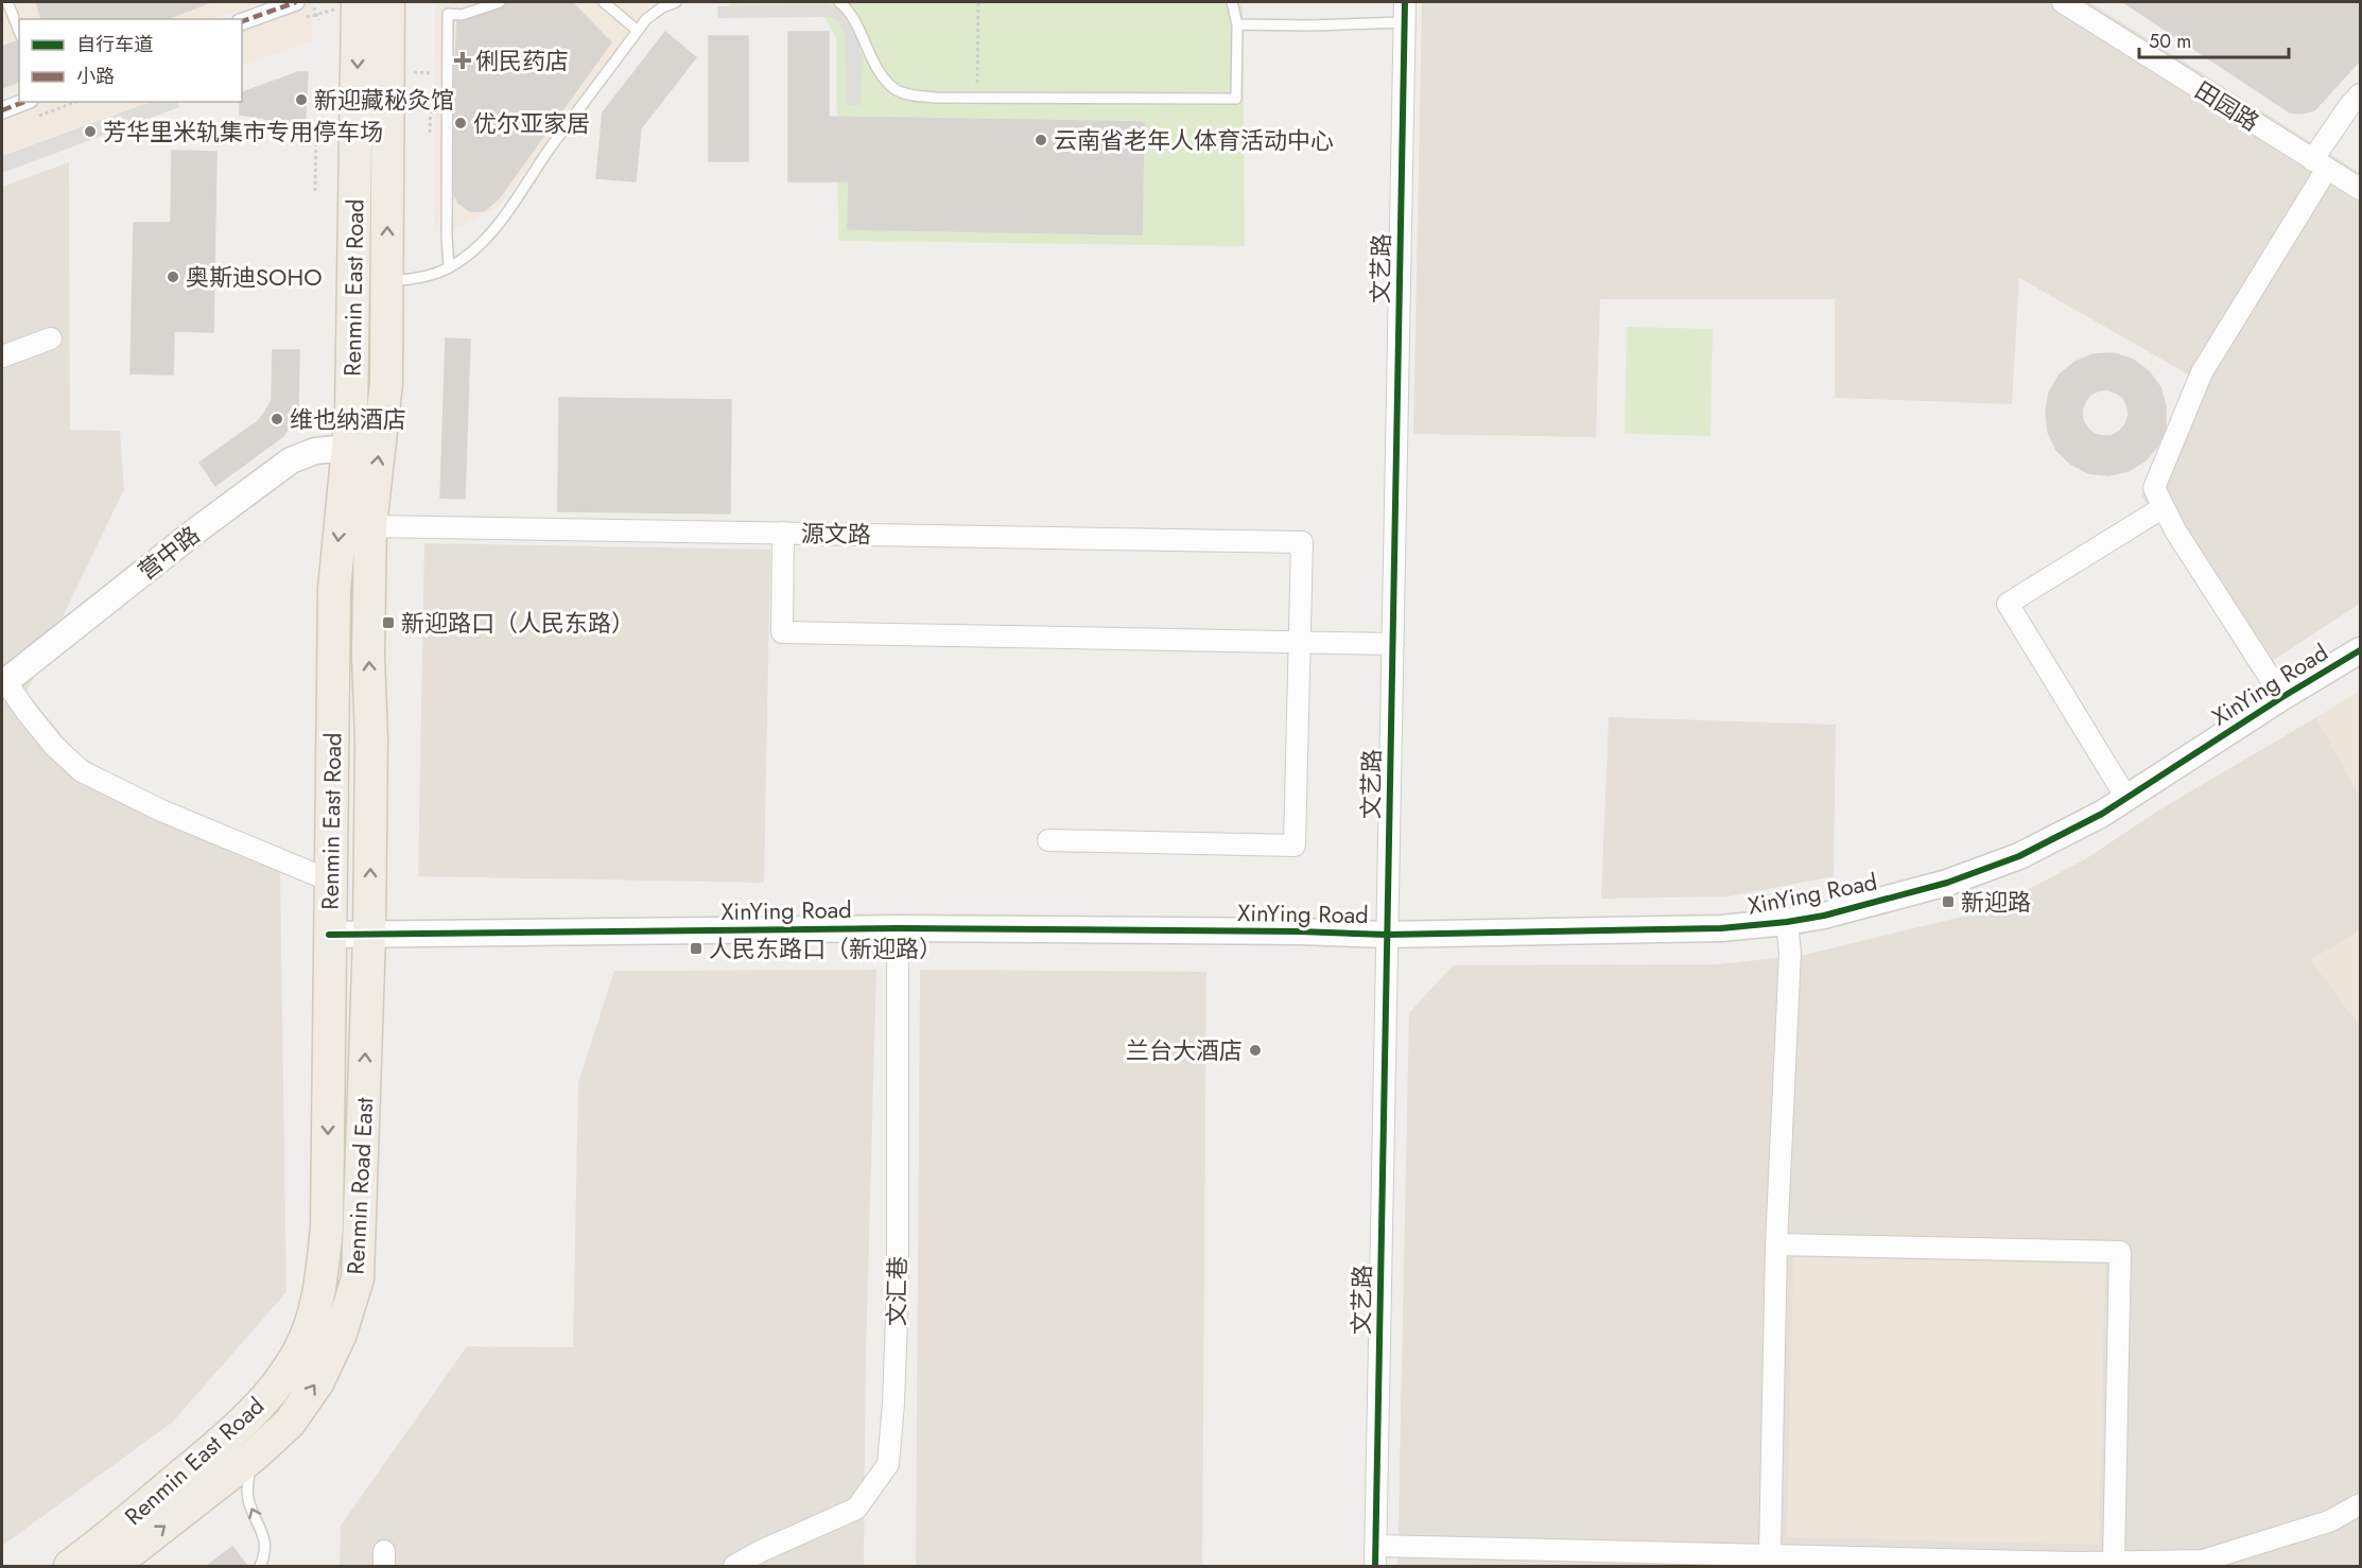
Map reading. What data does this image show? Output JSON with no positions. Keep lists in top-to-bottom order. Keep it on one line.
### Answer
{"streets":{"main road":["Renmin East Road","Renmin Road East"],"street":["田园路","文艺路","源文路","营中路","XinYing Road","文汇巷"]},"crossings":[["文艺路","XinYing Road"],["Renmin East Road","源文路"],["Renmin East Road","营中路"],["Renmin East Road","XinYing Road"],["Renmin East Road","Renmin Road East"],["XinYing Road","Renmin Road East"],["XinYing Road","文汇巷"]],"one_way":["Renmin Road East"],"places":{"health":["俐民药店"],"other":["新迎藏秘灸馆","优尔亚家居","芳华里米轨集市专用停车场","云南省老年人体育活动中心","奥斯迪SOHO","维也纳酒店","兰台大酒店"],"transit":["新迎路口（人民东路）","新迎路","人民东路口（新迎路）"]},"legend":["自行车道","小路"],"scale_bar":"50 m"}
